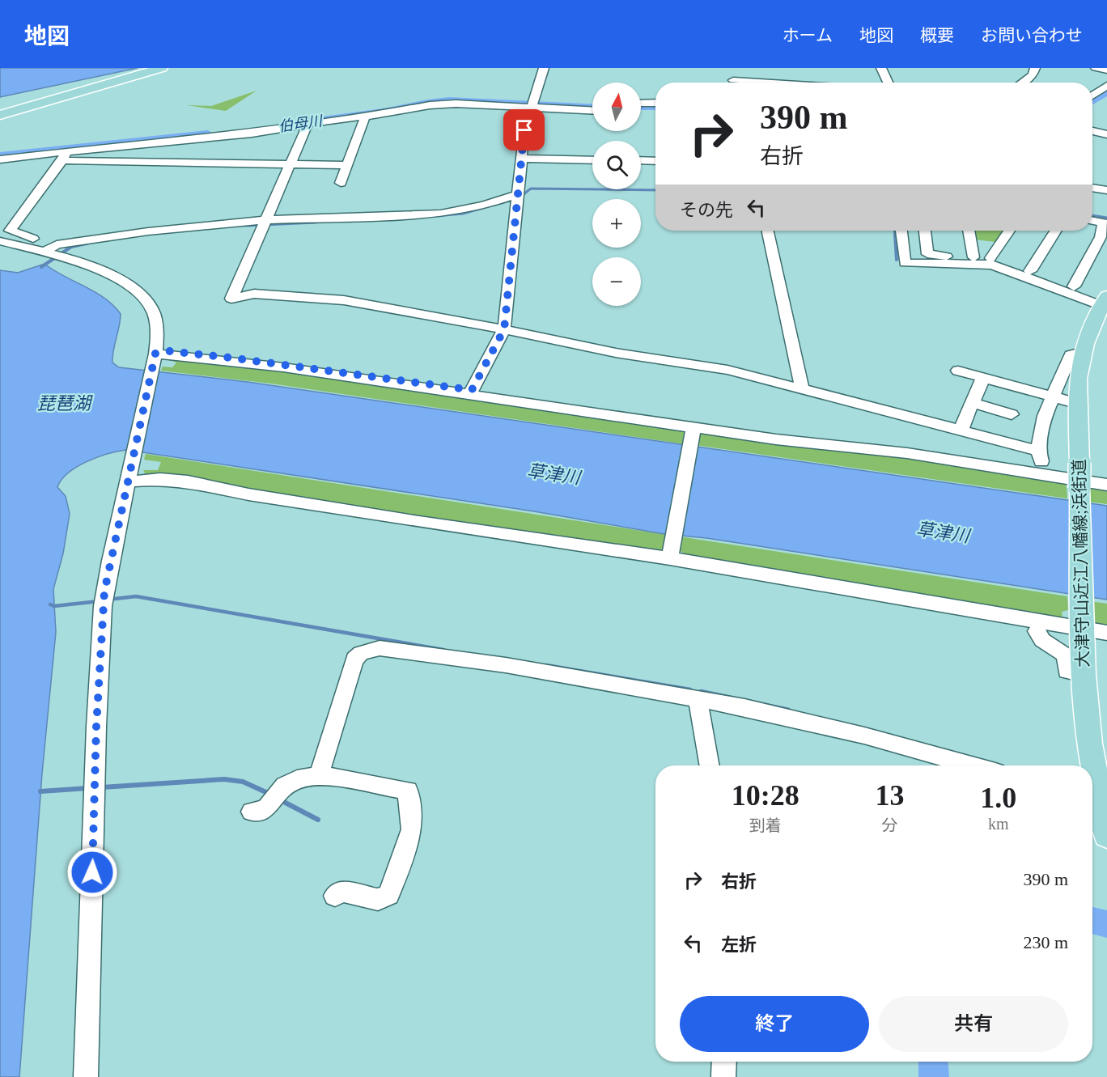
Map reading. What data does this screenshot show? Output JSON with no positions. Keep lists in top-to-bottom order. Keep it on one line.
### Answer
{"streets":{"main road":["大津守山近江八幡線;浜街道"]},"water":["伯母川","琵琶湖","草津川"],"north":"top","page":{"header":"地図","nav":["ホーム","地図","概要","お問い合わせ"],"map_buttons":["+","−"],"turn":["390 m","右折"],"then":"その先","eta":["10:28","到着","13","分","1.0","km"],"list":[{"name":"右折","value":"390 m"},{"name":"左折","value":"230 m"}],"buttons":["終了","共有"]}}
